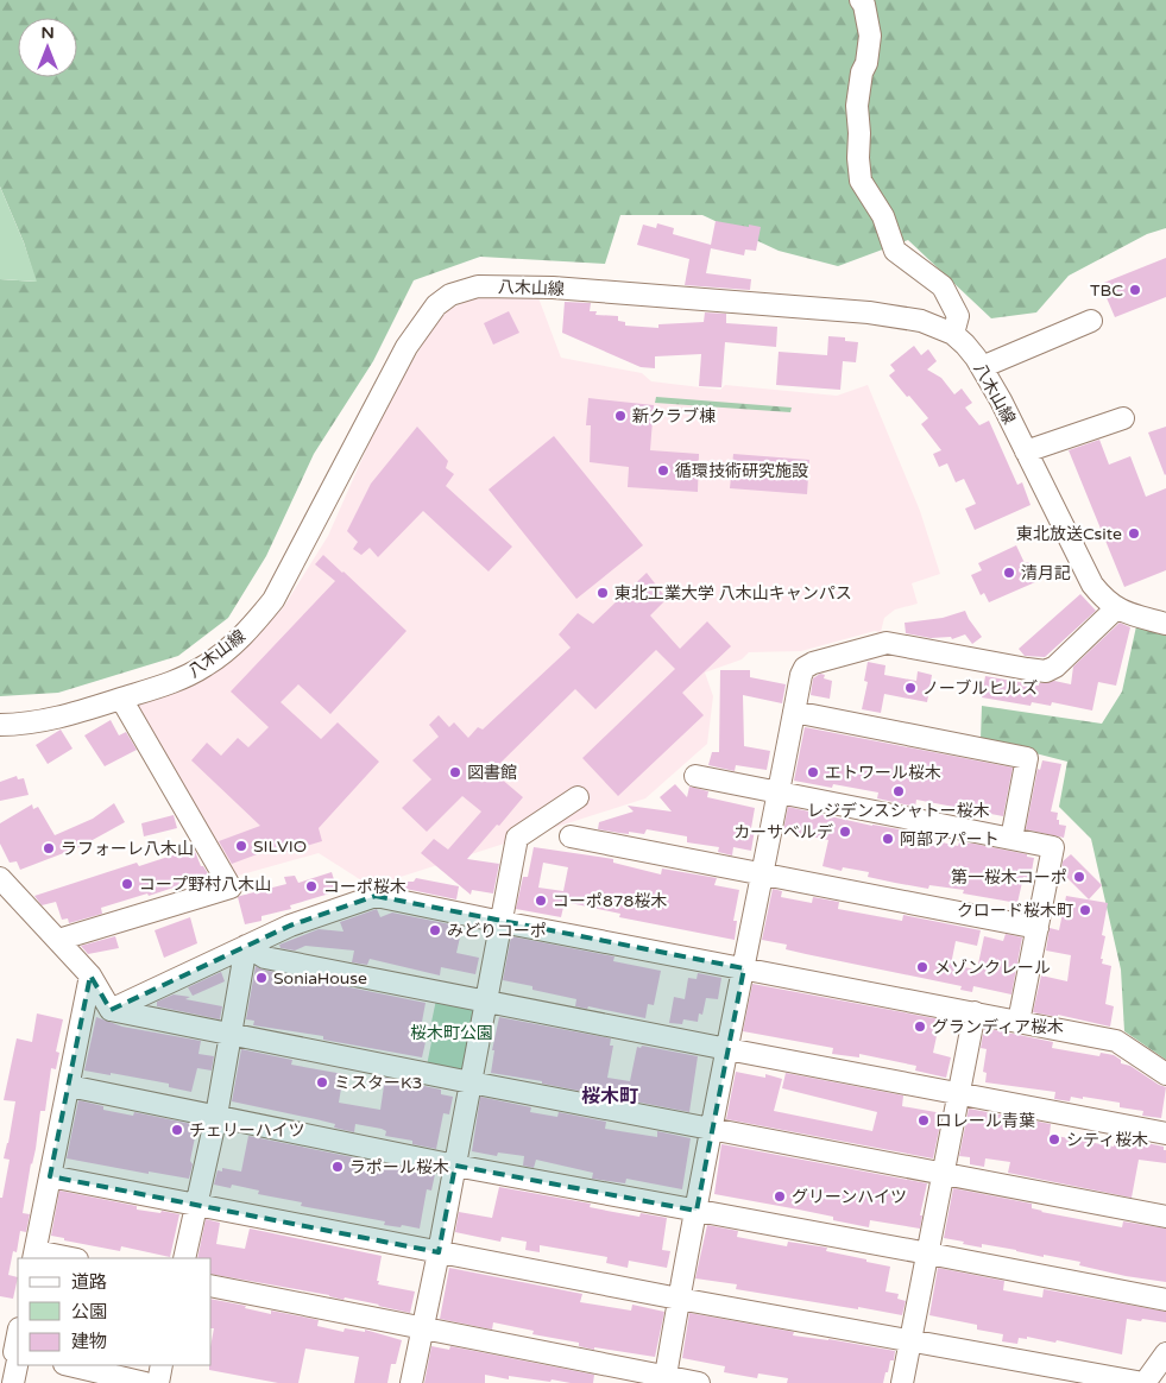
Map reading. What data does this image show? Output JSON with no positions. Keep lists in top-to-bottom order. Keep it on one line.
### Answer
{"streets":{"street":["八木山線"]},"districts":["桜木町"],"parks":["桜木町公園"],"places":["TBC","新クラブ棟","循環技術研究施設","東北放送Csite","清月記","東北工業大学 八木山キャンパス","ノーブルヒルズ","図書館","エトワール桜木","レジデンスシャトー桜木","カーサベルデ","阿部アパート","SILVIO","ラフォーレ八木山","第一桜木コーポ","コープ野村八木山","コーポ桜木","コーポ878桜木","クロード桜木町","みどりコーポ","メゾンクレール","SoniaHouse","グランディア桜木","ミスターK3","ロレール青葉","チェリーハイツ","シティ桜木","ラポール桜木","グリーンハイツ"],"legend":["道路","公園","建物"],"north":"top"}
